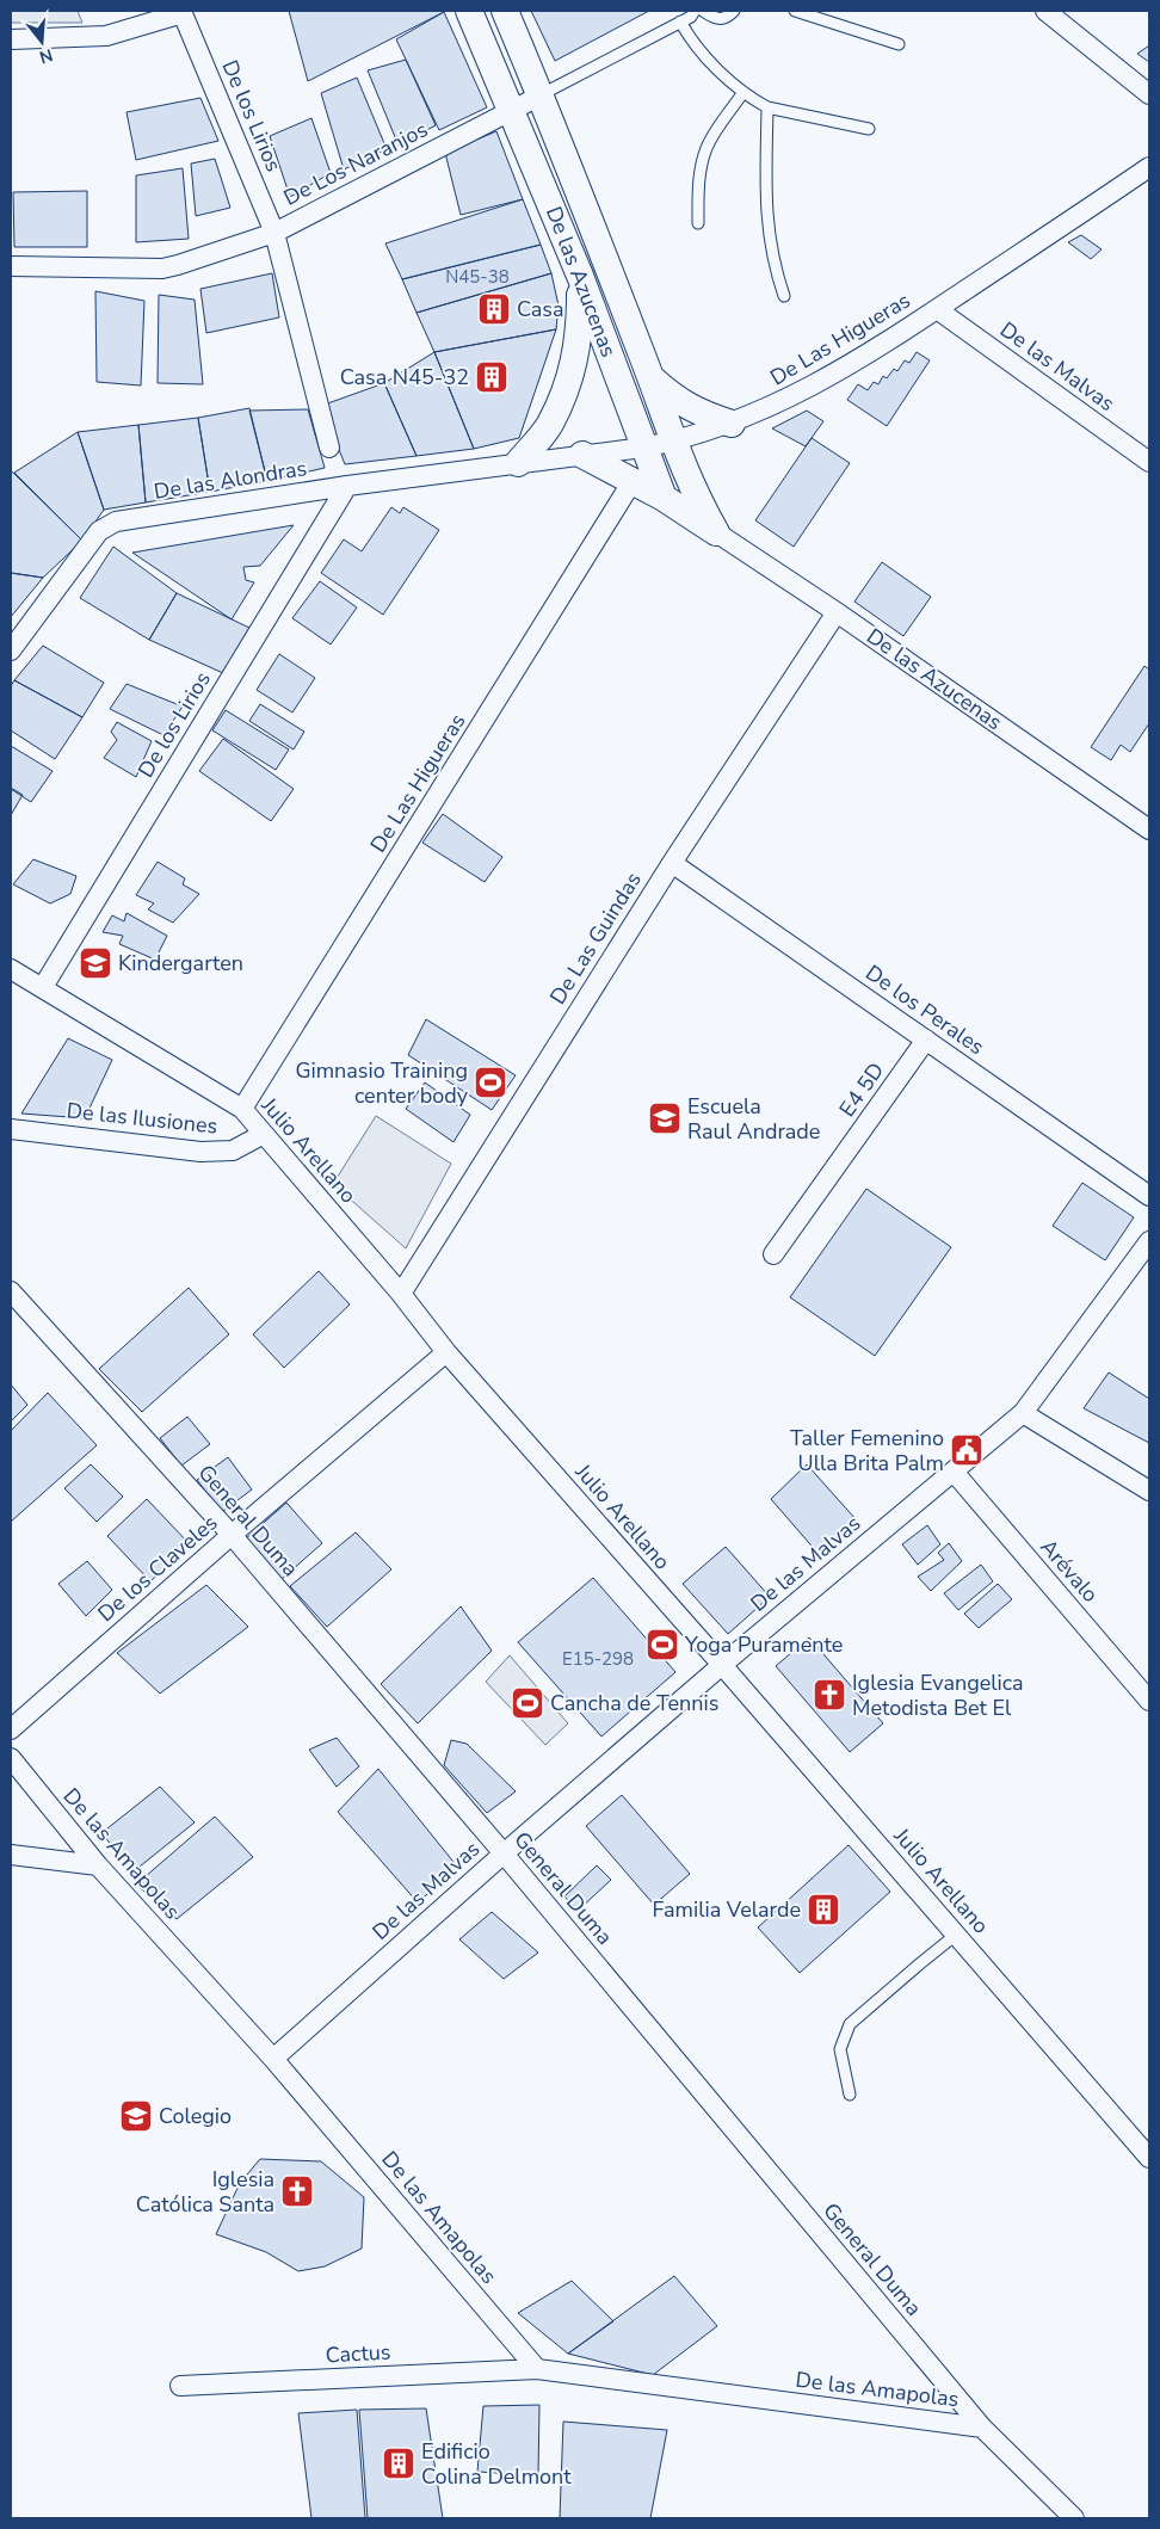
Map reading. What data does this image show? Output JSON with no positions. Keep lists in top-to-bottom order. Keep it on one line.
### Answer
{"streets":{"street":["De los Lirios","De Los Naranjos","De las Azucenas","De Las Higueras","De las Malvas","De las Alondras","De Las Guindas","De los Perales","E4 5D","De las Ilusiones","Julio Arellano","General Duma","De los Claveles","Arévalo","De las Amapolas","Cactus"]},"crossings":[["De los Lirios","De Los Naranjos"],["De los Lirios","De las Alondras"],["De los Lirios","Julio Arellano"],["De Los Naranjos","De las Azucenas"],["De las Azucenas","De Las Higueras"],["De las Azucenas","De Las Guindas"],["De Las Higueras","De las Malvas"],["De Las Higueras","De las Alondras"],["De Las Higueras","Julio Arellano"],["De las Malvas","Julio Arellano"],["De las Malvas","General Duma"],["De las Malvas","Arévalo"],["De las Malvas","De las Amapolas"],["De Las Guindas","De los Perales"],["De Las Guindas","Julio Arellano"],["De los Perales","E4 5D"],["De las Ilusiones","Julio Arellano"],["Julio Arellano","De los Claveles"],["General Duma","De los Claveles"],["General Duma","De las Amapolas"],["De las Amapolas","Cactus"]],"places":{"building":["Casa","Casa N45-32","Familia Velarde","Edificio Colina Delmont"],"school or university":["Kindergarten","Escuela Raul Andrade","Colegio"],"sports":["Gimnasio Training center body","Yoga Puramente","Cancha de Tennis"],"public building":["Taller Femenino Ulla Brita Palm"],"church":["Iglesia Evangelica Metodista Bet El","Iglesia Católica Santa"]},"house_numbers":["N45-38","E15-298"],"north":"bottom"}
